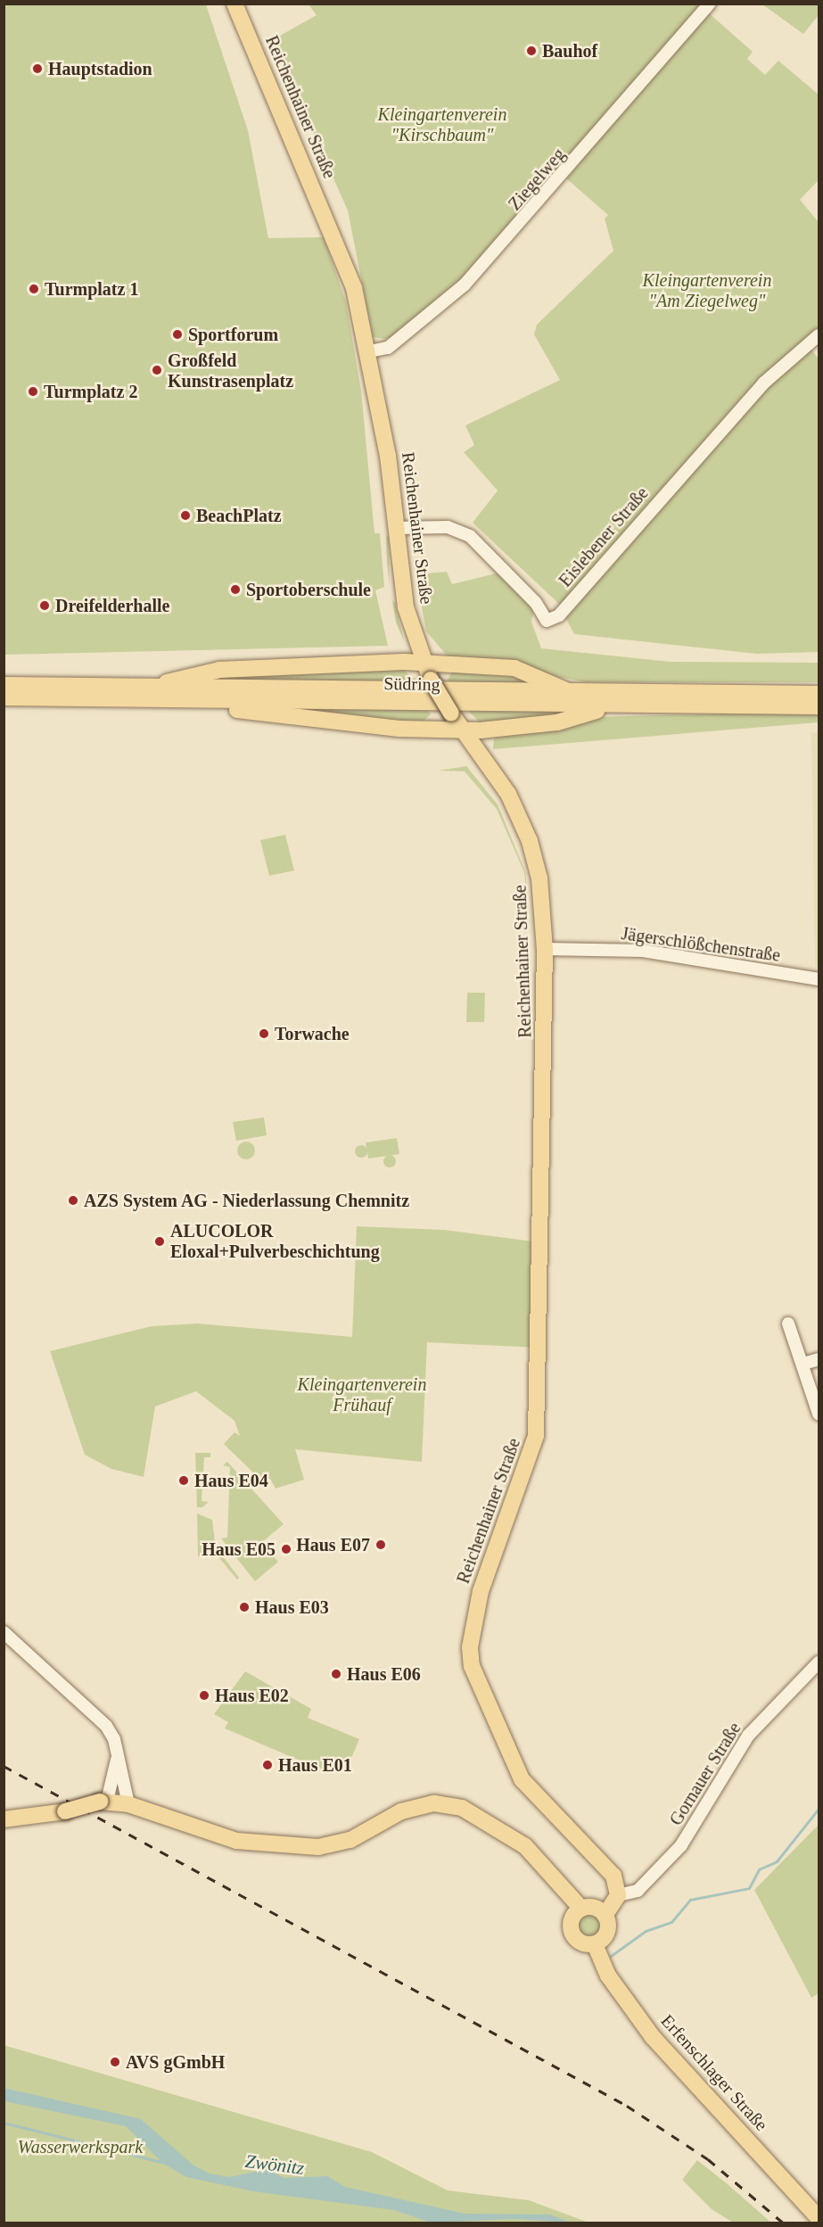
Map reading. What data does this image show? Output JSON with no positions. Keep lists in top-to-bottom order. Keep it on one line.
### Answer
{"streets":{"main road":["Reichenhainer Straße","Südring","Erfenschlager Straße"],"street":["Ziegelweg","Eislebener Straße","Jägerschlößchenstraße","Gornauer Straße"]},"crossings":[["Reichenhainer Straße","Ziegelweg"],["Reichenhainer Straße","Eislebener Straße"],["Reichenhainer Straße","Jägerschlößchenstraße"],["Reichenhainer Straße","Gornauer Straße"]],"water":["Zwönitz"],"parks":["Kleingartenverein \"Kirschbaum\"","Kleingartenverein \"Am Ziegelweg\"","Kleingartenverein Frühauf","Wasserwerkspark"],"places":["Bauhof","Hauptstadion","Turmplatz 1","Sportforum","Großfeld Kunstrasenplatz","Turmplatz 2","BeachPlatz","Sportoberschule","Dreifelderhalle","Torwache","AZS System AG - Niederlassung Chemnitz","ALUCOLOR Eloxal+Pulverbeschichtung","Haus E04","Haus E07","Haus E05","Haus E03","Haus E06","Haus E02","Haus E01","AVS gGmbH"]}
